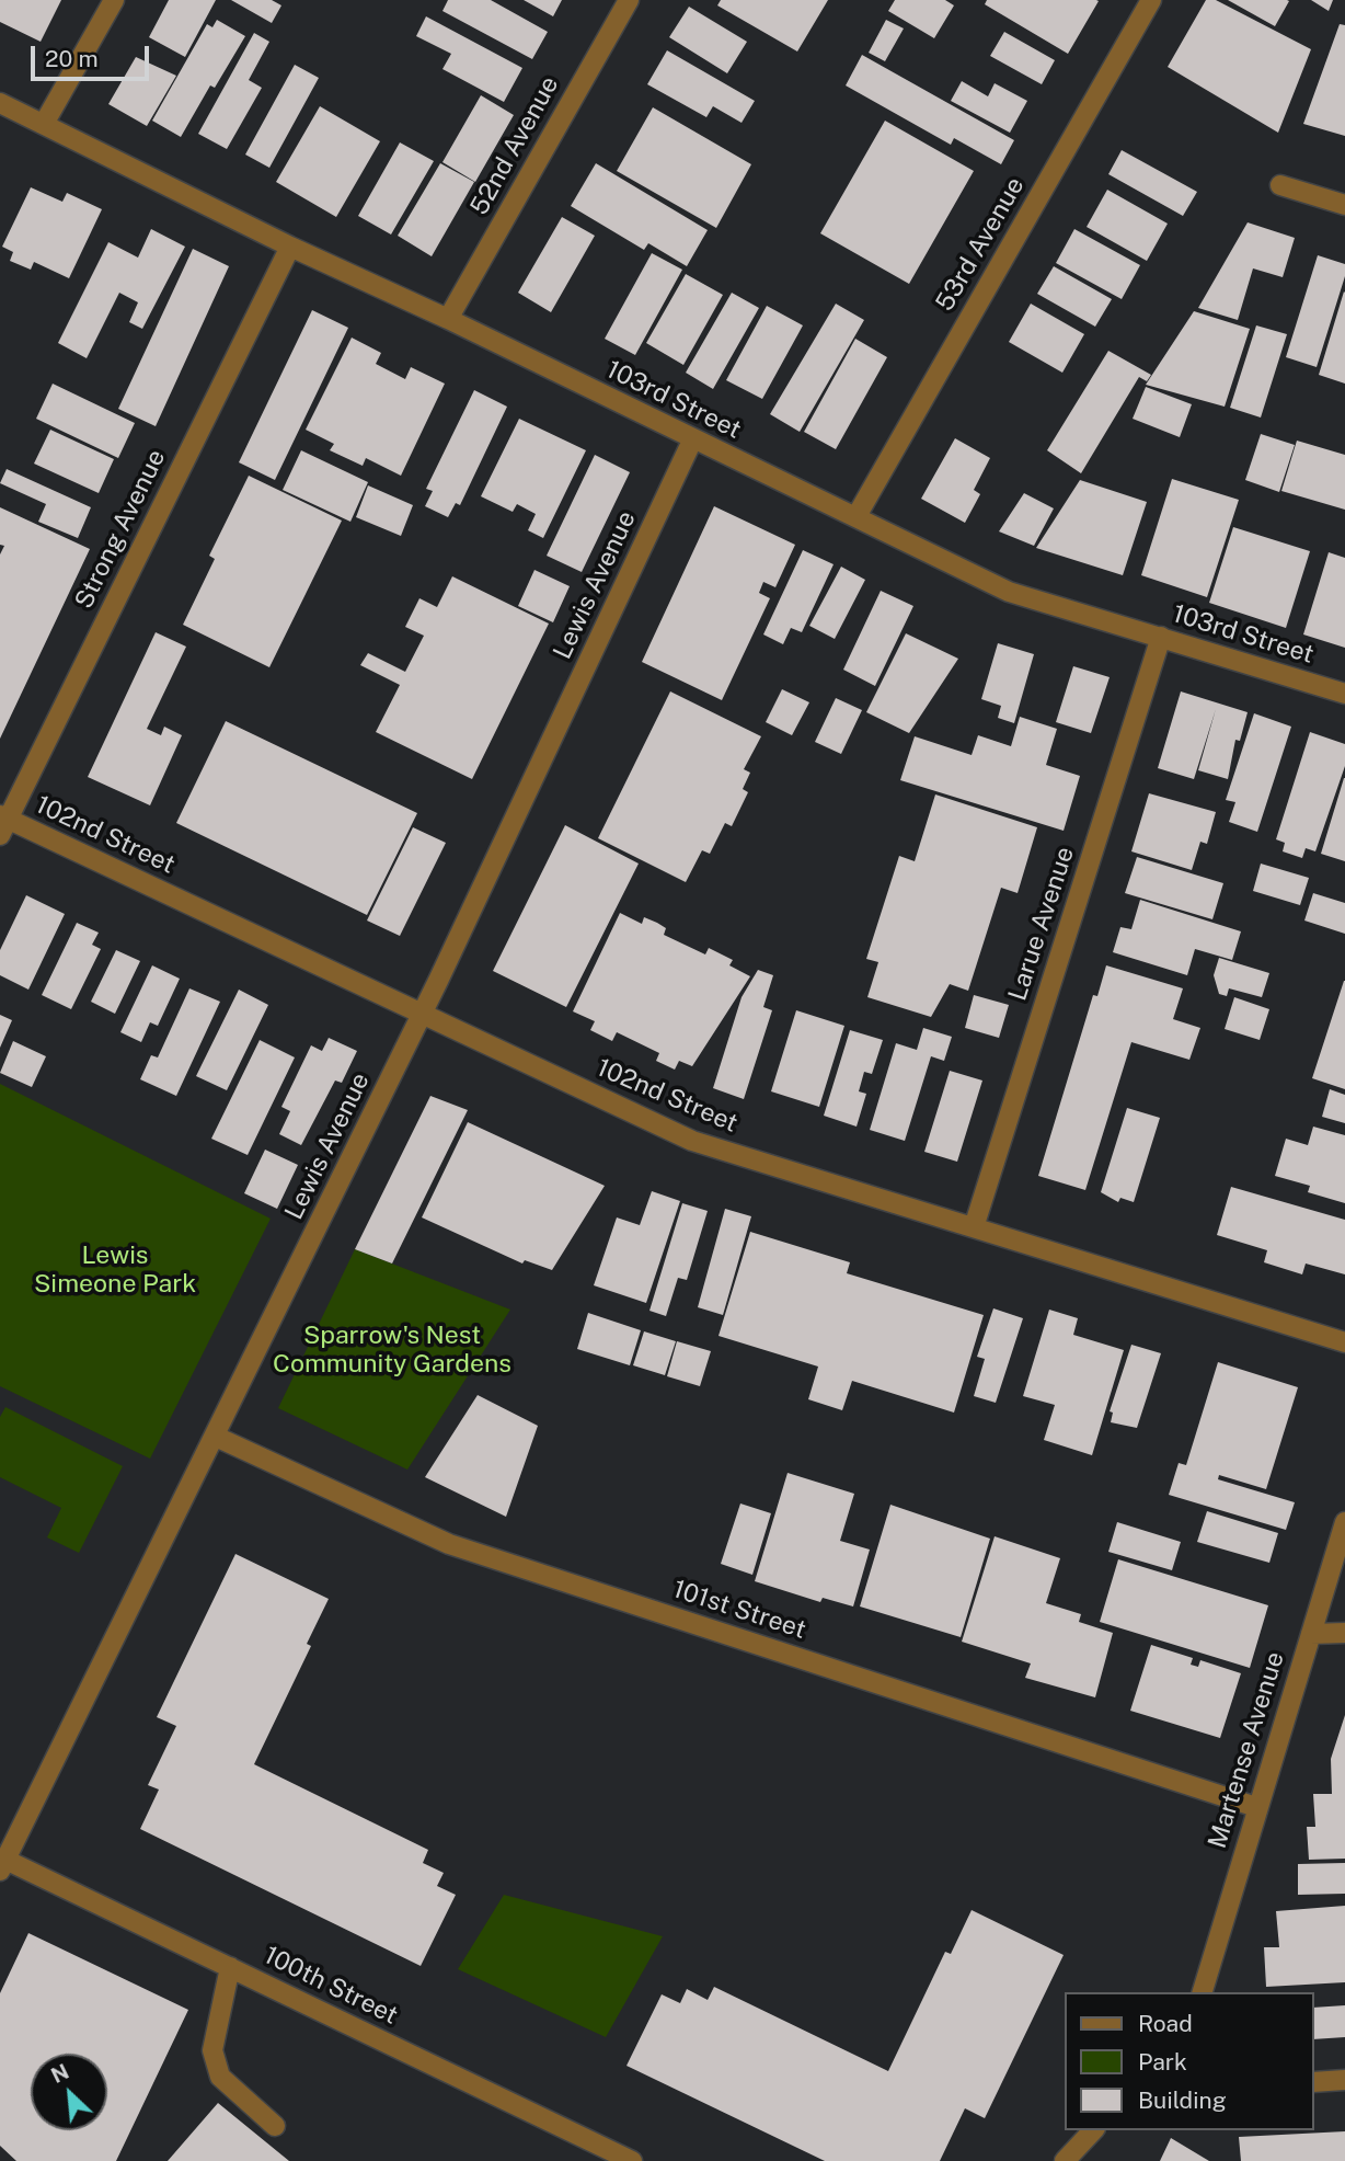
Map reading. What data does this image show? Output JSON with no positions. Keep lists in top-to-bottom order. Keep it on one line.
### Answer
{"streets":{"street":["52nd Avenue","53rd Avenue","103rd Street","Strong Avenue","Lewis Avenue","102nd Street","Larue Avenue","101st Street","Martense Avenue","100th Street"]},"crossings":[["52nd Avenue","103rd Street"],["53rd Avenue","103rd Street"],["103rd Street","Strong Avenue"],["103rd Street","Lewis Avenue"],["103rd Street","Larue Avenue"],["Strong Avenue","102nd Street"],["Lewis Avenue","102nd Street"],["Lewis Avenue","101st Street"],["Lewis Avenue","100th Street"],["102nd Street","Larue Avenue"],["101st Street","Martense Avenue"]],"parks":["Lewis Simeone Park","Sparrow's Nest Community Gardens"],"legend":["Road","Park","Building"],"scale_bar":"20 m","north":"top left"}
